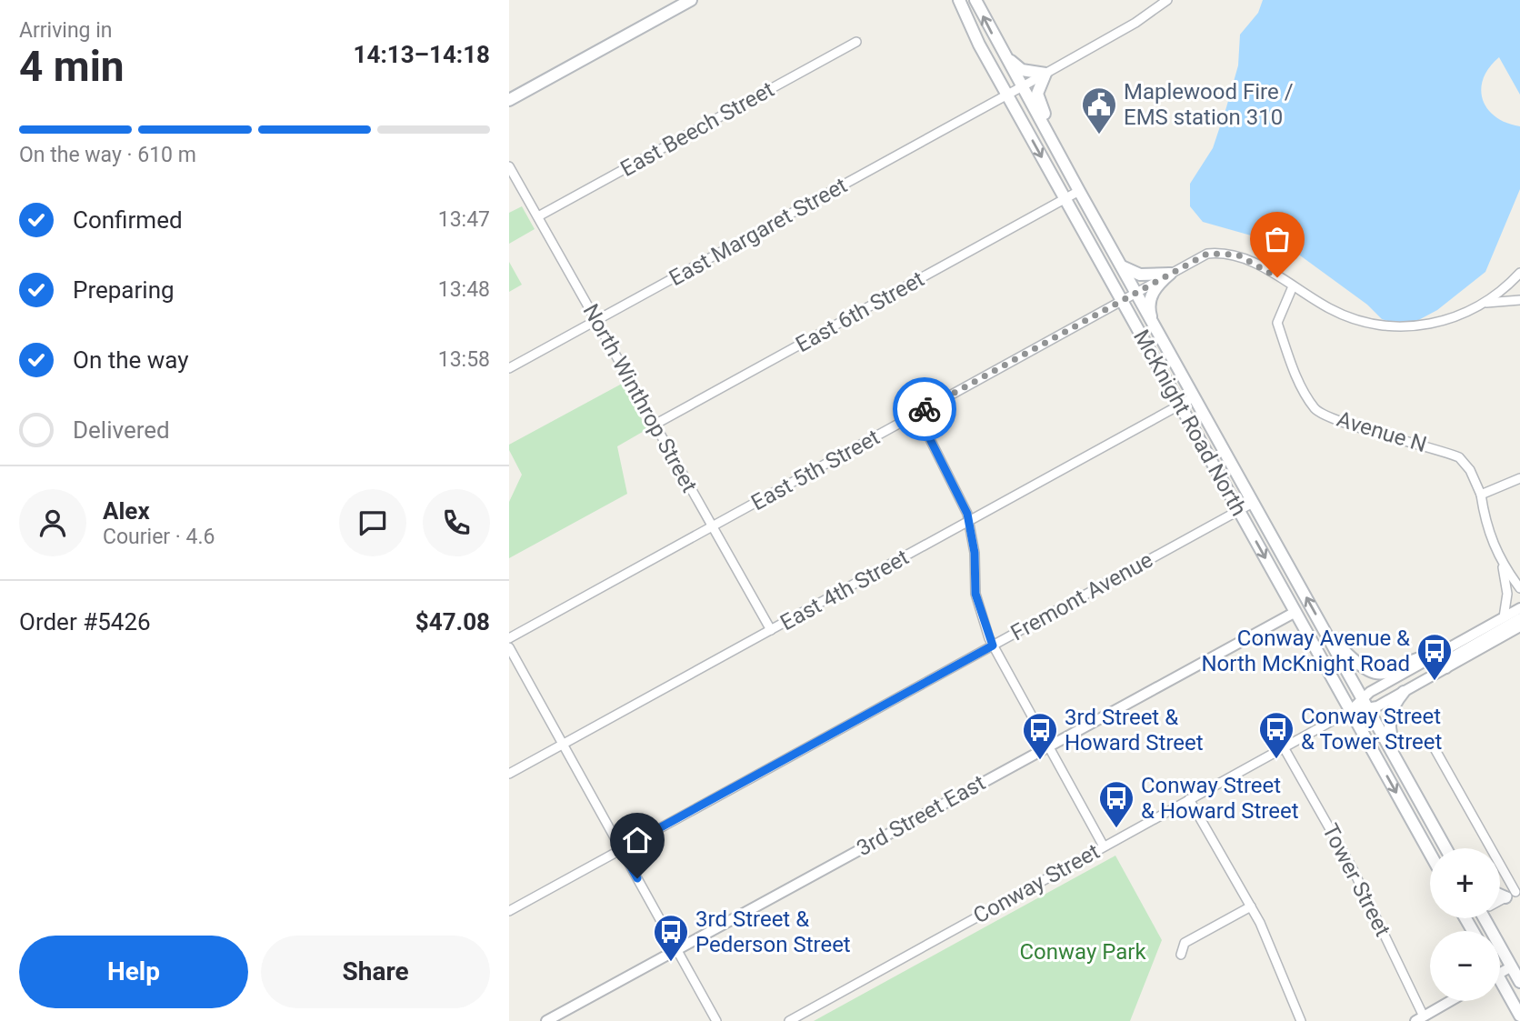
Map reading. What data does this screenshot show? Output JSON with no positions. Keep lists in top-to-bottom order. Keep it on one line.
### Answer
{"streets":{"main road":["McKnight Road North"],"street":["East Beech Street","East Margaret Street","East 6th Street","North Winthrop Street","Avenue N","East 5th Street","East 4th Street","Fremont Avenue","3rd Street East","Tower Street","Conway Street"]},"crossings":[["East Beech Street","North Winthrop Street"],["East Margaret Street","North Winthrop Street"],["East Margaret Street","McKnight Road North"],["East 6th Street","North Winthrop Street"],["East 6th Street","McKnight Road North"],["North Winthrop Street","East 5th Street"],["North Winthrop Street","East 4th Street"],["McKnight Road North","East 5th Street"],["McKnight Road North","East 4th Street"],["McKnight Road North","Fremont Avenue"],["McKnight Road North","3rd Street East"],["McKnight Road North","Conway Street"],["Avenue N","East 5th Street"],["Tower Street","Conway Street"]],"parks":["Conway Park"],"places":{"public building":["Maplewood Fire / EMS station 310"],"bus stop":["Conway Avenue & North McKnight Road","Conway Street & Tower Street","3rd Street & Howard Street","Conway Street & Howard Street","3rd Street & Pederson Street"]},"page":{"heading":["4 min","Arriving in","14:13–14:18"],"panel":["Alex","Courier · 4.6","Order #5426","$47.08"],"bar":"On the way · 610 m","list":[["Confirmed","13:47"],["Preparing","13:48"],["On the way","13:58"],"Delivered"],"map_buttons":["+","−"],"buttons":["Help","Share"]}}
